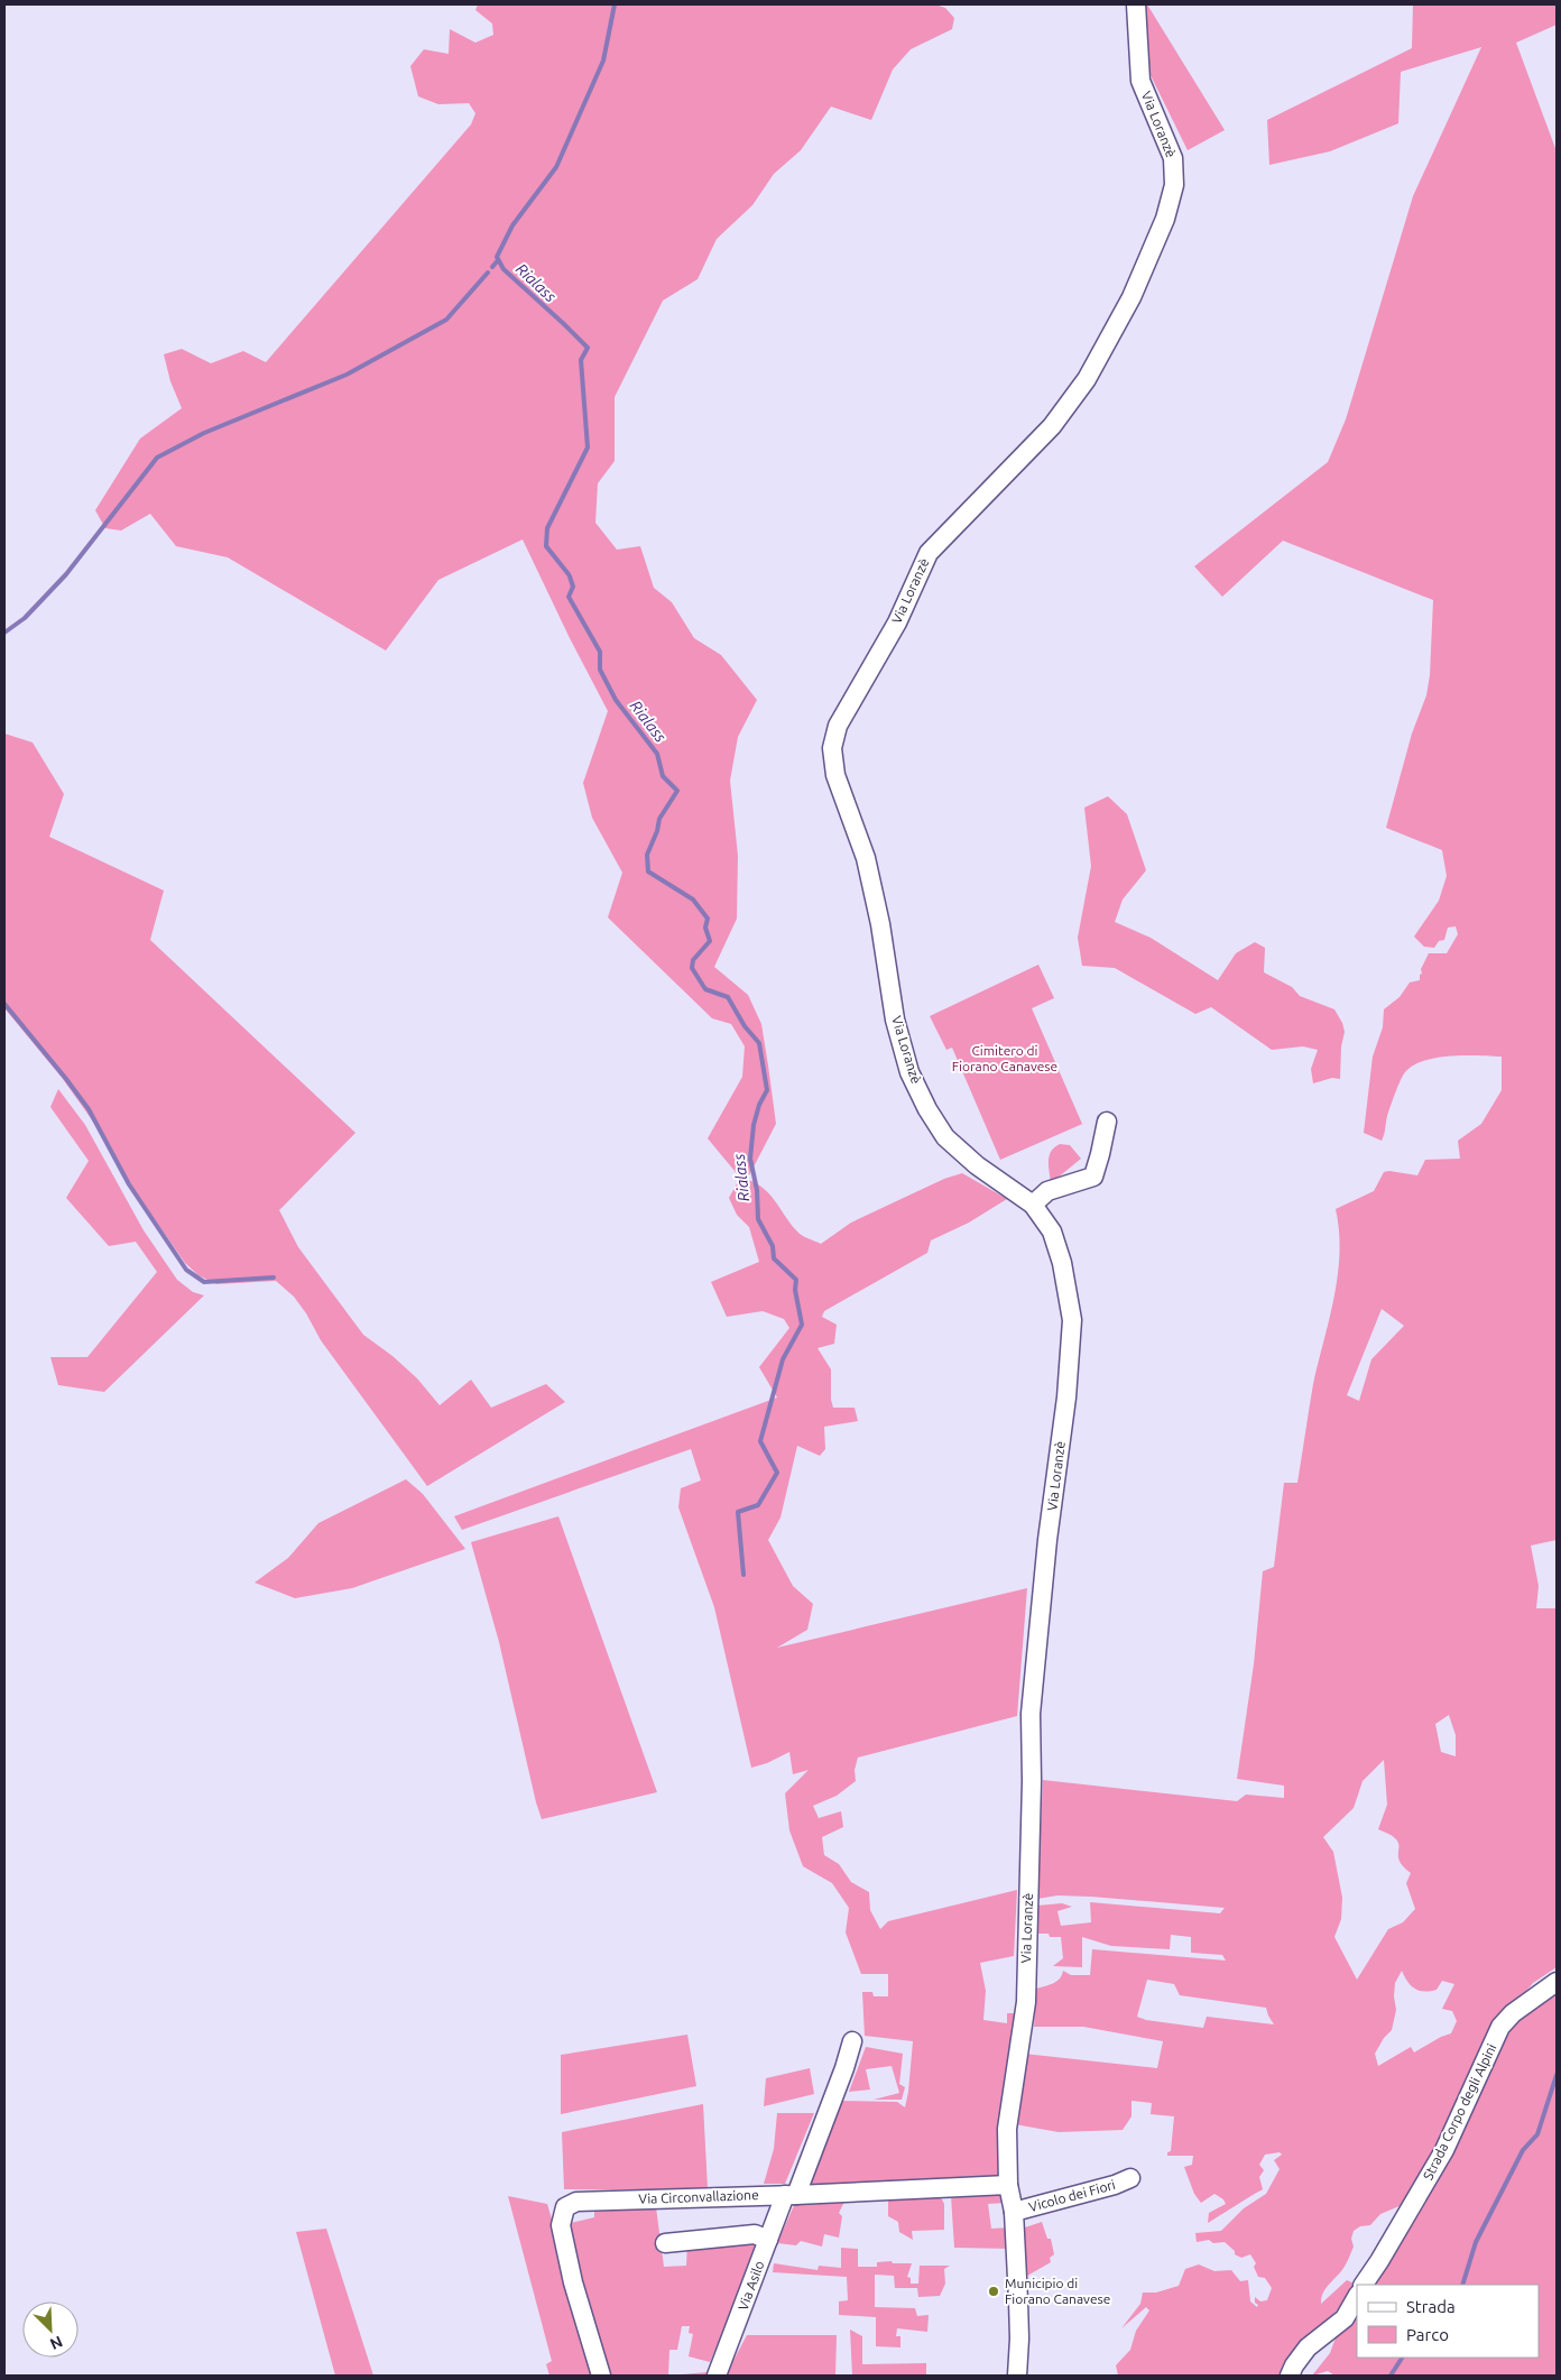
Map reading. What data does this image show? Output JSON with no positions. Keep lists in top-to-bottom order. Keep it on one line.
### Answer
{"streets":{"street":["Via Loranzè","Strada Corpo degli Alpini","Vicolo dei Fiori","Via Circonvallazione","Via Asilo"]},"crossings":[["Via Loranzè","Vicolo dei Fiori"],["Via Loranzè","Via Circonvallazione"],["Via Circonvallazione","Via Asilo"]],"water":["Rialass"],"parks":["Cimitero di Fiorano Canavese"],"places":["Municipio di Fiorano Canavese"],"legend":["Strada","Parco"],"north":"bottom right"}
